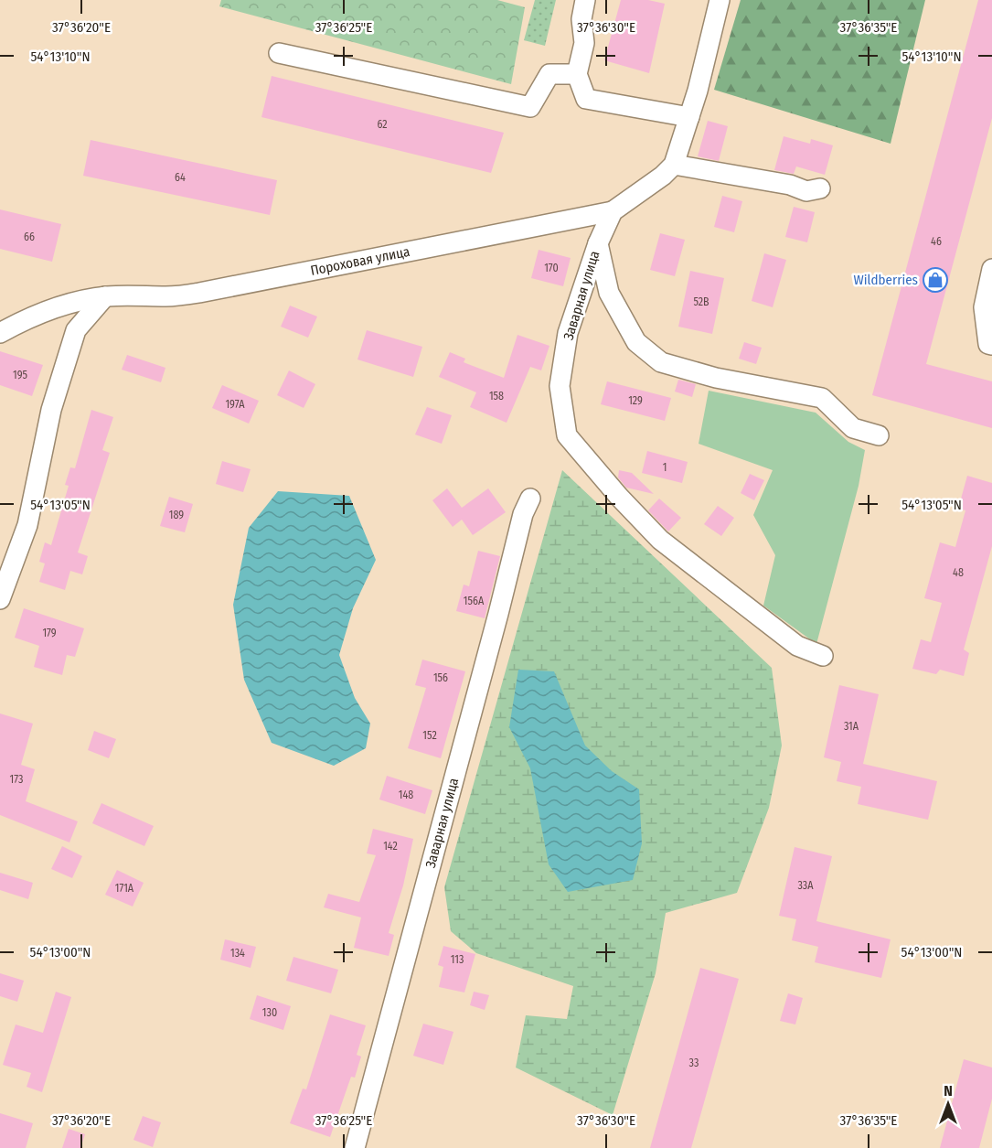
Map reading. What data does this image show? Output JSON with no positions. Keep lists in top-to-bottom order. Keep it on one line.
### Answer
{"streets":{"street":["Пороховая улица","Заварная улица"]},"crossings":[["Пороховая улица","Заварная улица"]],"places":{"shop":["Wildberries"]},"house_numbers":["62","64","66","46","170","52В","195","158","129","197А","1","189","48","156А","179","156","31А","152","173","148","142","33А","171А","134","113","130","33"],"north":"top","coordinates":["37°36'20\"E","37°36'25\"E","37°36'30\"E","37°36'35\"E","54°13'10\"N","54°13'05\"N","54°13'00\"N"]}
